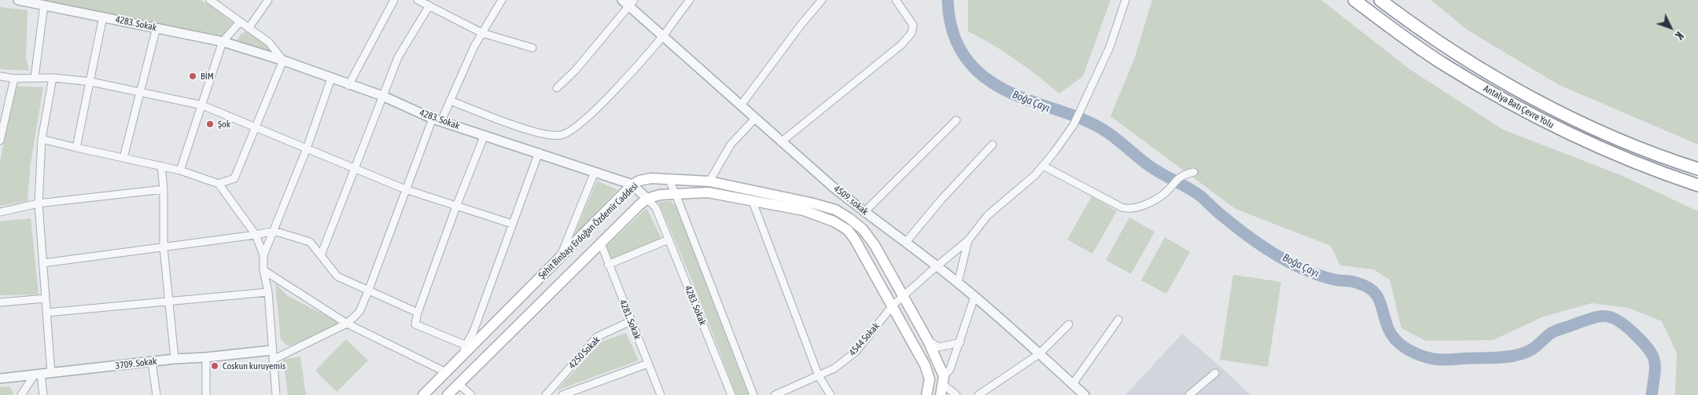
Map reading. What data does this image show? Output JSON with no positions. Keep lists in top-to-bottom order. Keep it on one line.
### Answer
{"streets":{"highway":["Antalya Batı Çevre Yolu"],"main road":["Şehit Binbaşı Erdoğan Özdemir Caddesi"],"street":["4283. Sokak","4509. sokak","4281. Sokak","4544 Sokak","4250 Sokak","3709. Sokak"]},"crossings":[["4283. Sokak","Şehit Binbaşı Erdoğan Özdemir Caddesi"],["4509. sokak","4544 Sokak"],["Şehit Binbaşı Erdoğan Özdemir Caddesi","4281. Sokak"],["Şehit Binbaşı Erdoğan Özdemir Caddesi","4544 Sokak"],["4281. Sokak","4250 Sokak"]],"water":["Boğa Çayı"],"places":["BİM","Şok","Coskun kuruyemis"],"north":"bottom right"}
